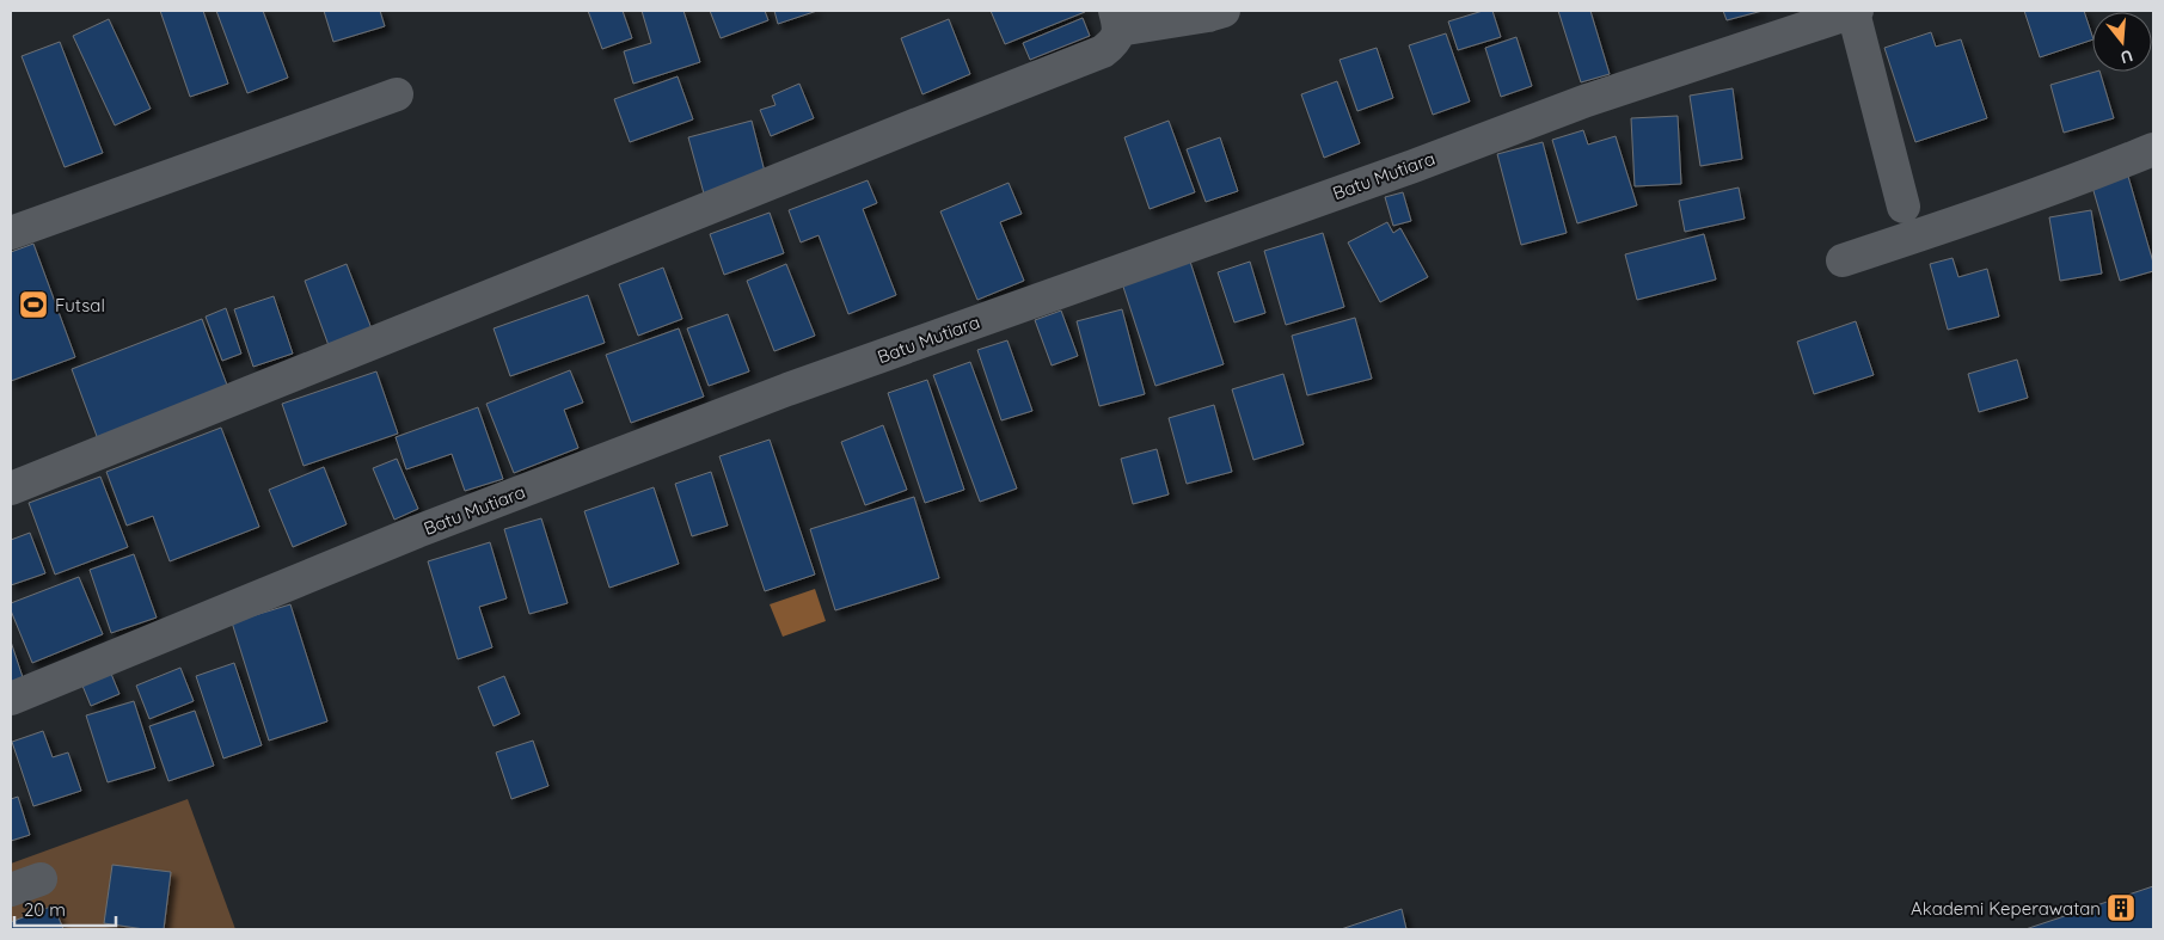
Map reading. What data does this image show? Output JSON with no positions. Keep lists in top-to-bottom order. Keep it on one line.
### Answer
{"streets":{"street":["Batu Mutiara"]},"places":{"sports":["Futsal"],"building":["Akademi Keperawatan"]},"scale_bar":"20 m","north":"bottom"}
